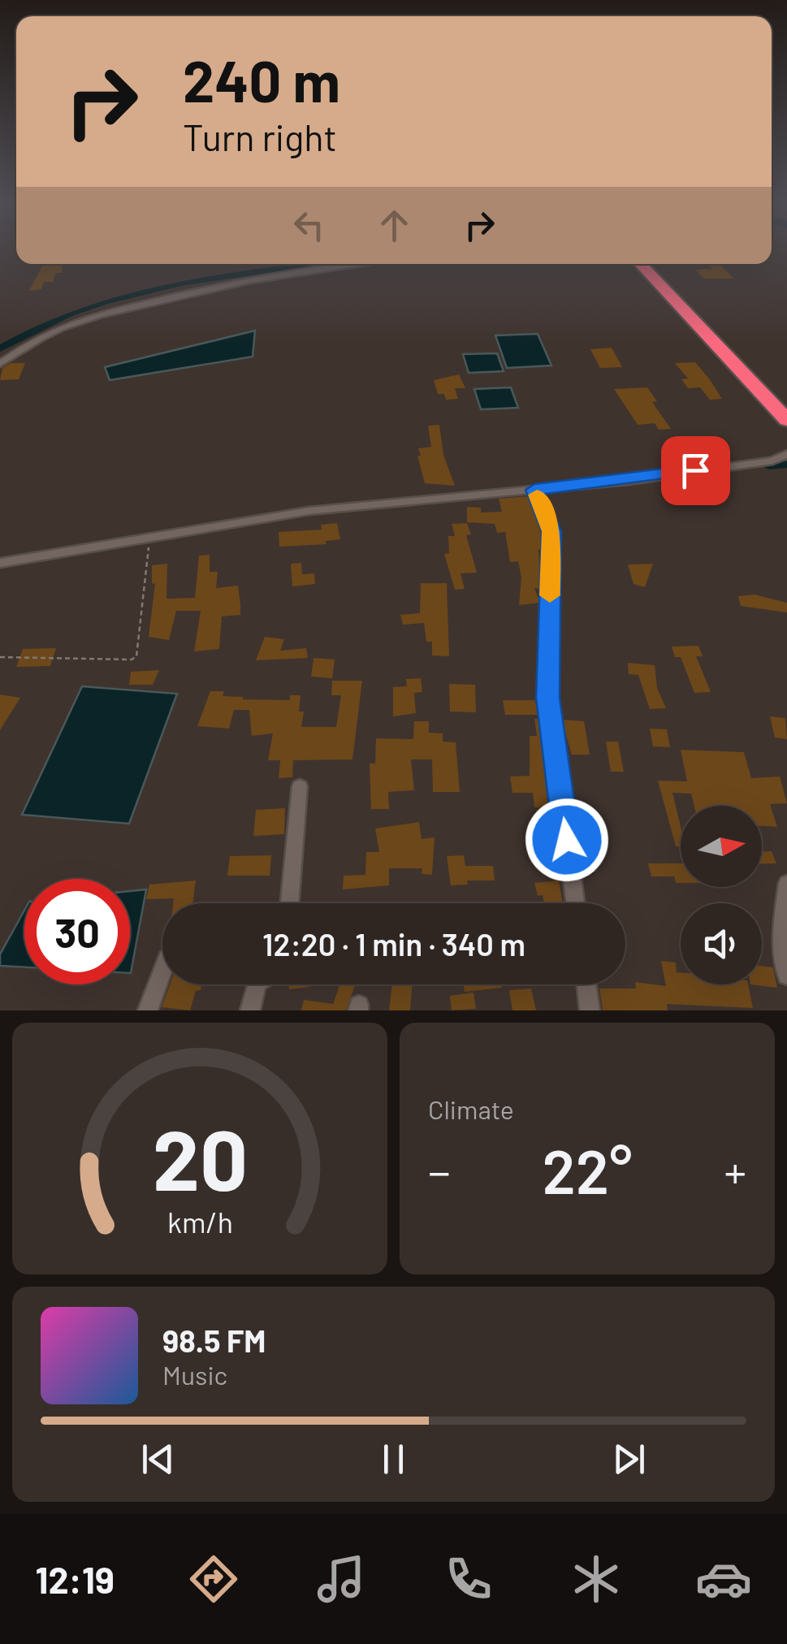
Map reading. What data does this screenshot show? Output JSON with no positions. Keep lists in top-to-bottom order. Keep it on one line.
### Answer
{"north":"right","page":{"turn":["240 m","Turn right"],"limit":"30","trip":"12:20 · 1 min · 340 m","tile":"Climate","heat":["−","22°","+"],"song":["98.5 FM","Music"],"tabs":"12:19","gauge":["20","km/h"]}}
